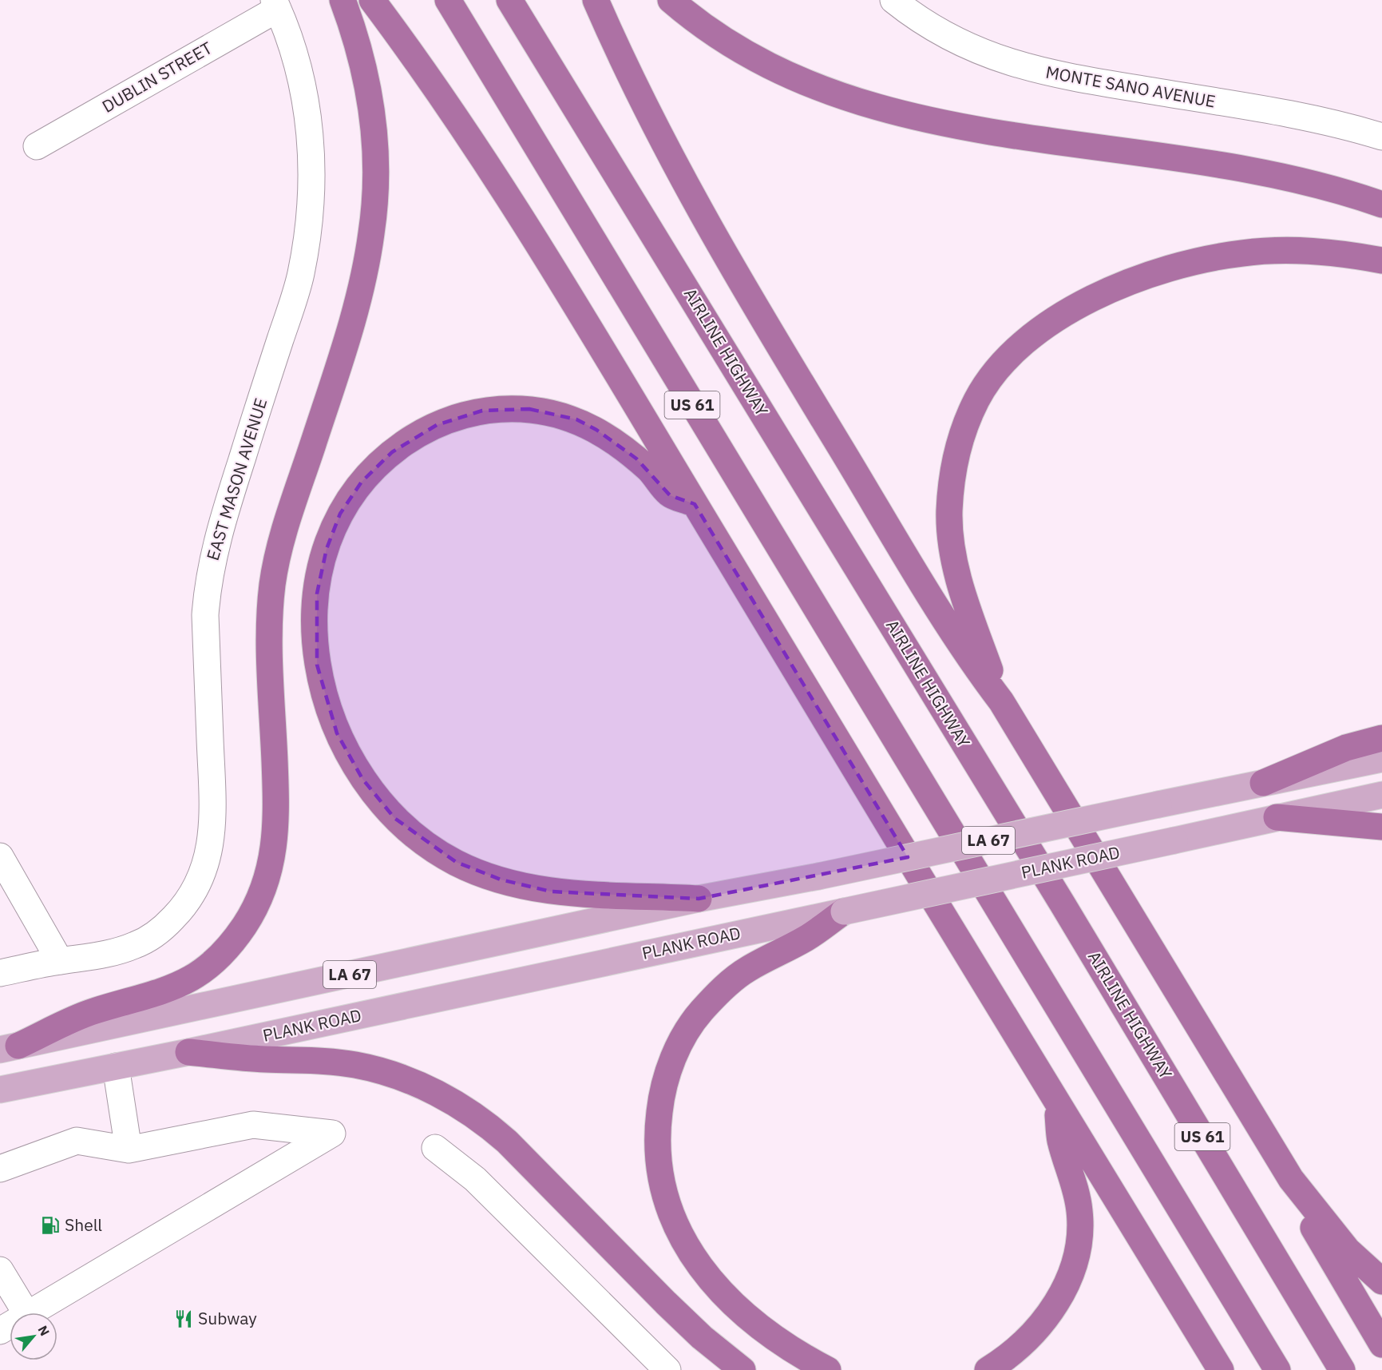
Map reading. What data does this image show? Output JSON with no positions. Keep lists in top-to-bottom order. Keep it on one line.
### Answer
{"streets":{"highway":["AIRLINE HIGHWAY","US 61"],"main road":["LA 67","PLANK ROAD"],"street":["DUBLIN STREET","MONTE SANO AVENUE","EAST MASON AVENUE"]},"crossings":[["DUBLIN STREET","EAST MASON AVENUE"]],"places":{"fuel station":["Shell"],"restaurant":["Subway"]},"north":"top right"}
